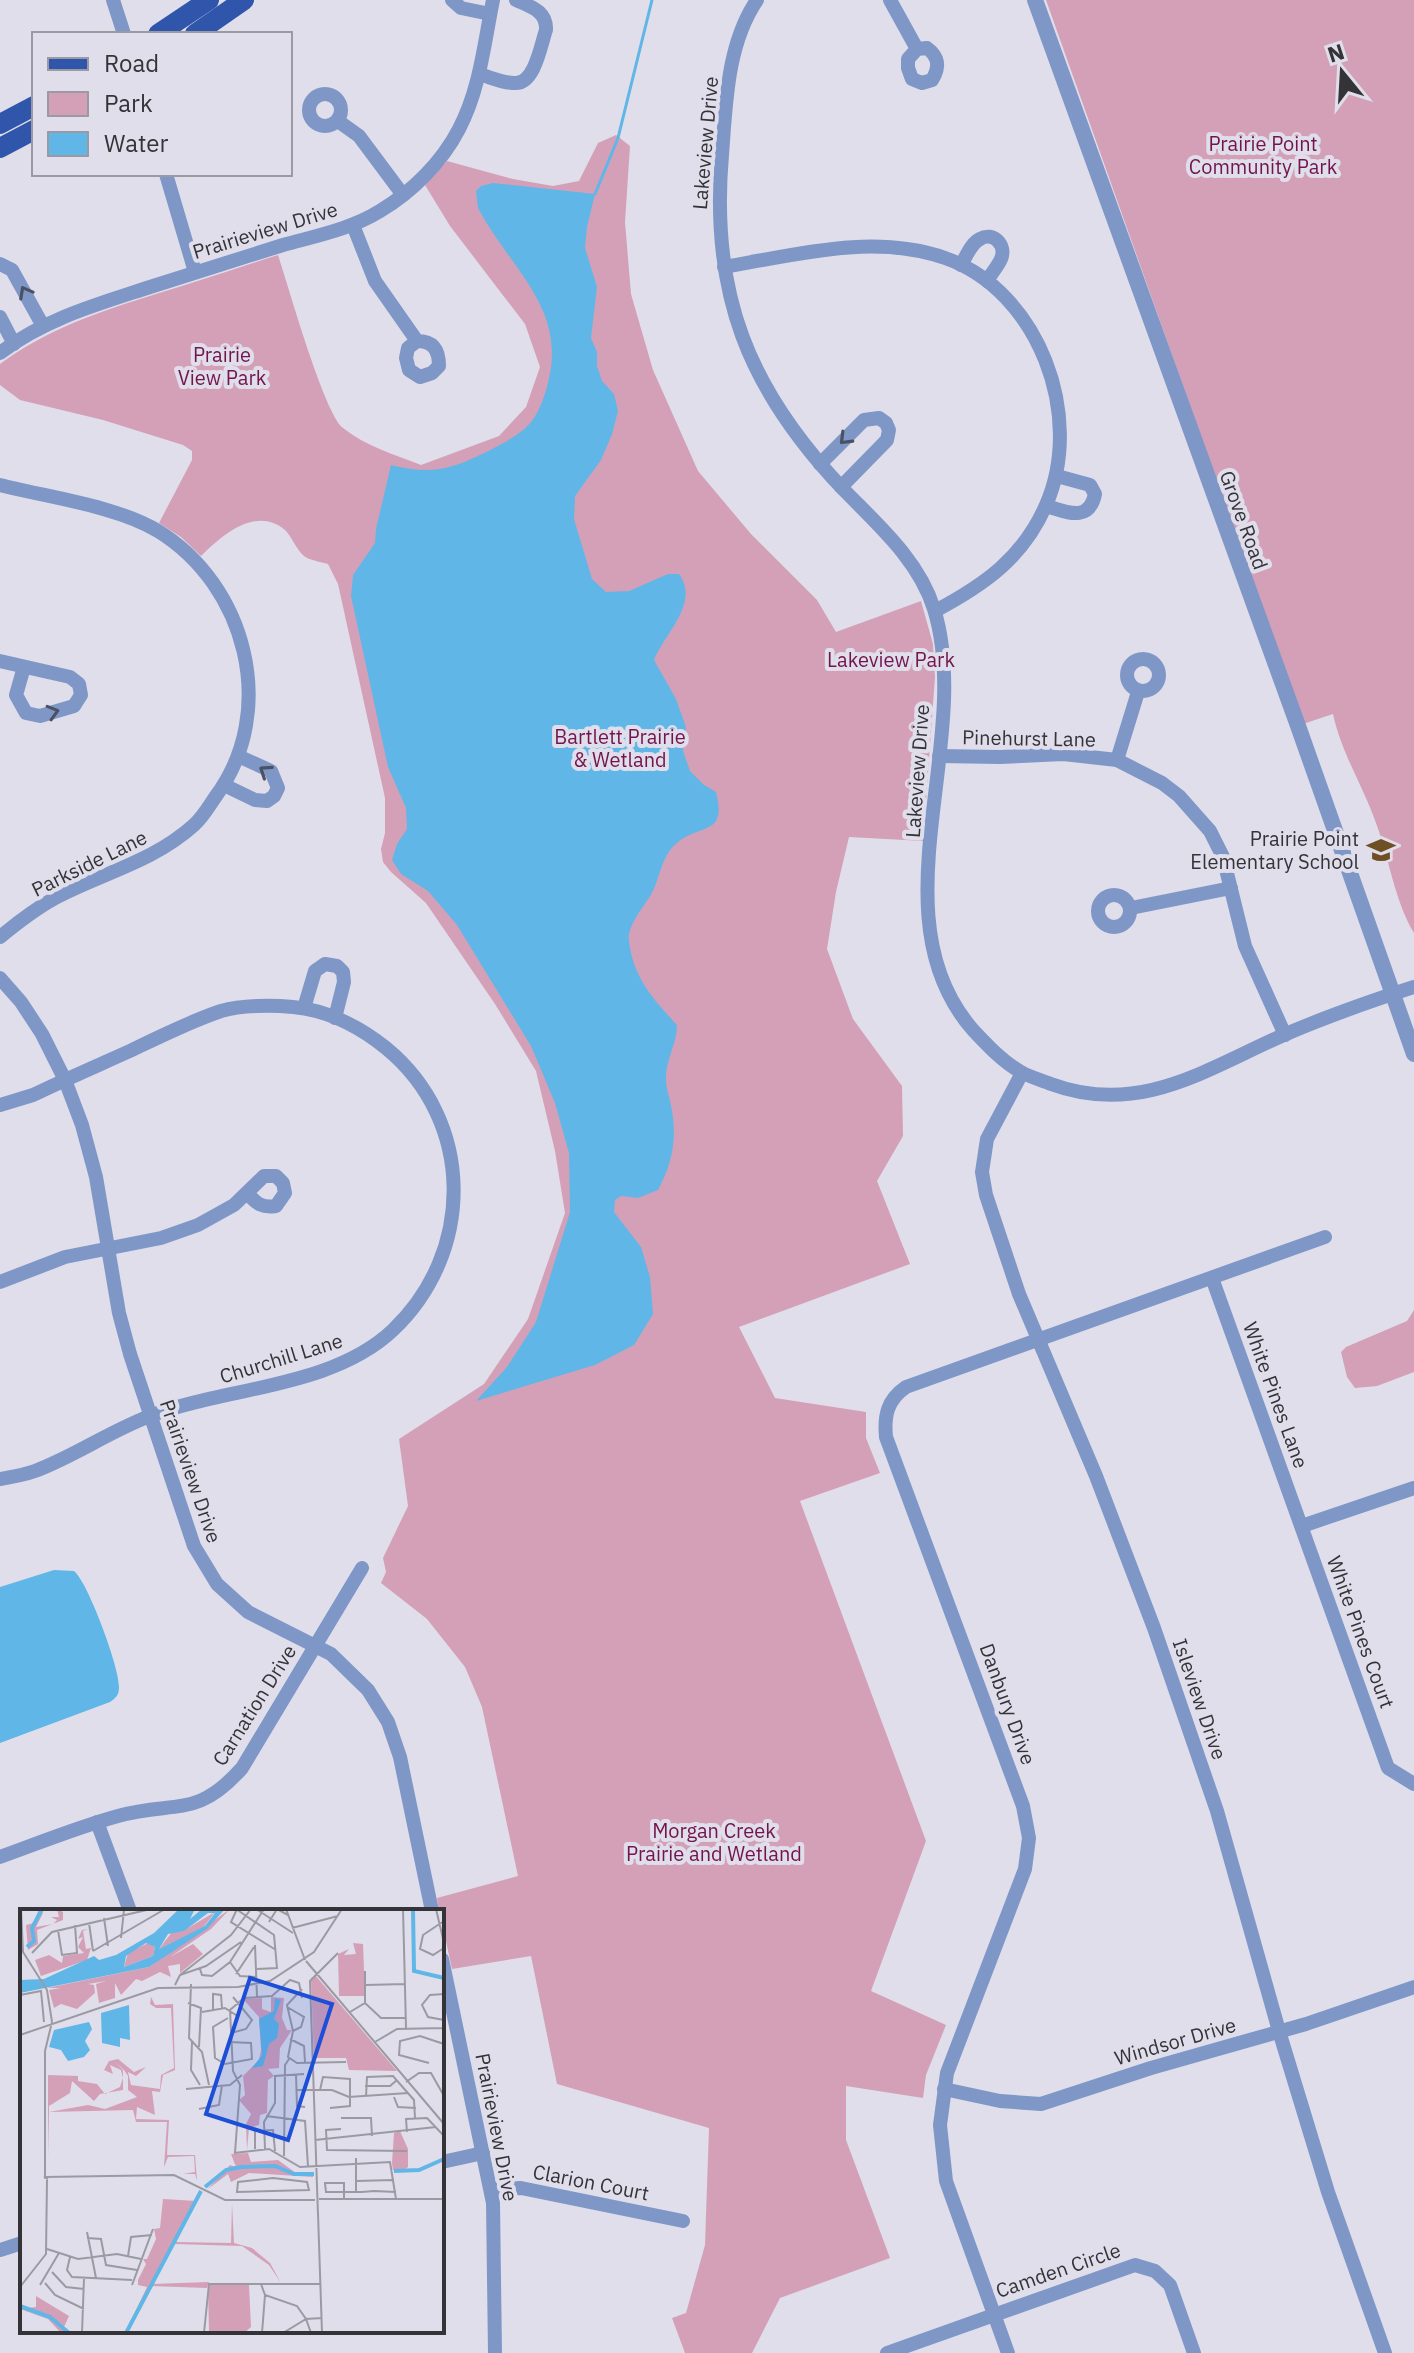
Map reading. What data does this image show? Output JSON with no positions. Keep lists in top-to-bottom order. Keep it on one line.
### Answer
{"streets":{"street":["Lakeview Drive","Prairieview Drive","Grove Road","Pinehurst Lane","Parkside Lane","Churchill Lane","White Pines Lane","White Pines Court","Isleview Drive","Danbury Drive","Carnation Drive","Windsor Drive","Clarion Court","Camden Circle"]},"crossings":[["Lakeview Drive","Grove Road"],["Lakeview Drive","Pinehurst Lane"],["Lakeview Drive","Isleview Drive"],["Prairieview Drive","Churchill Lane"],["Prairieview Drive","Carnation Drive"],["Prairieview Drive","Clarion Court"],["White Pines Lane","White Pines Court"],["White Pines Lane","Danbury Drive"],["Isleview Drive","Danbury Drive"],["Isleview Drive","Windsor Drive"],["Danbury Drive","Windsor Drive"],["Danbury Drive","Camden Circle"]],"parks":["Prairie Point Community Park","Prairie View Park","Lakeview Park","Bartlett Prairie & Wetland","Morgan Creek Prairie and Wetland"],"places":{"school or university":["Prairie Point Elementary School"]},"legend":["Road","Park","Water"],"north":"top"}
